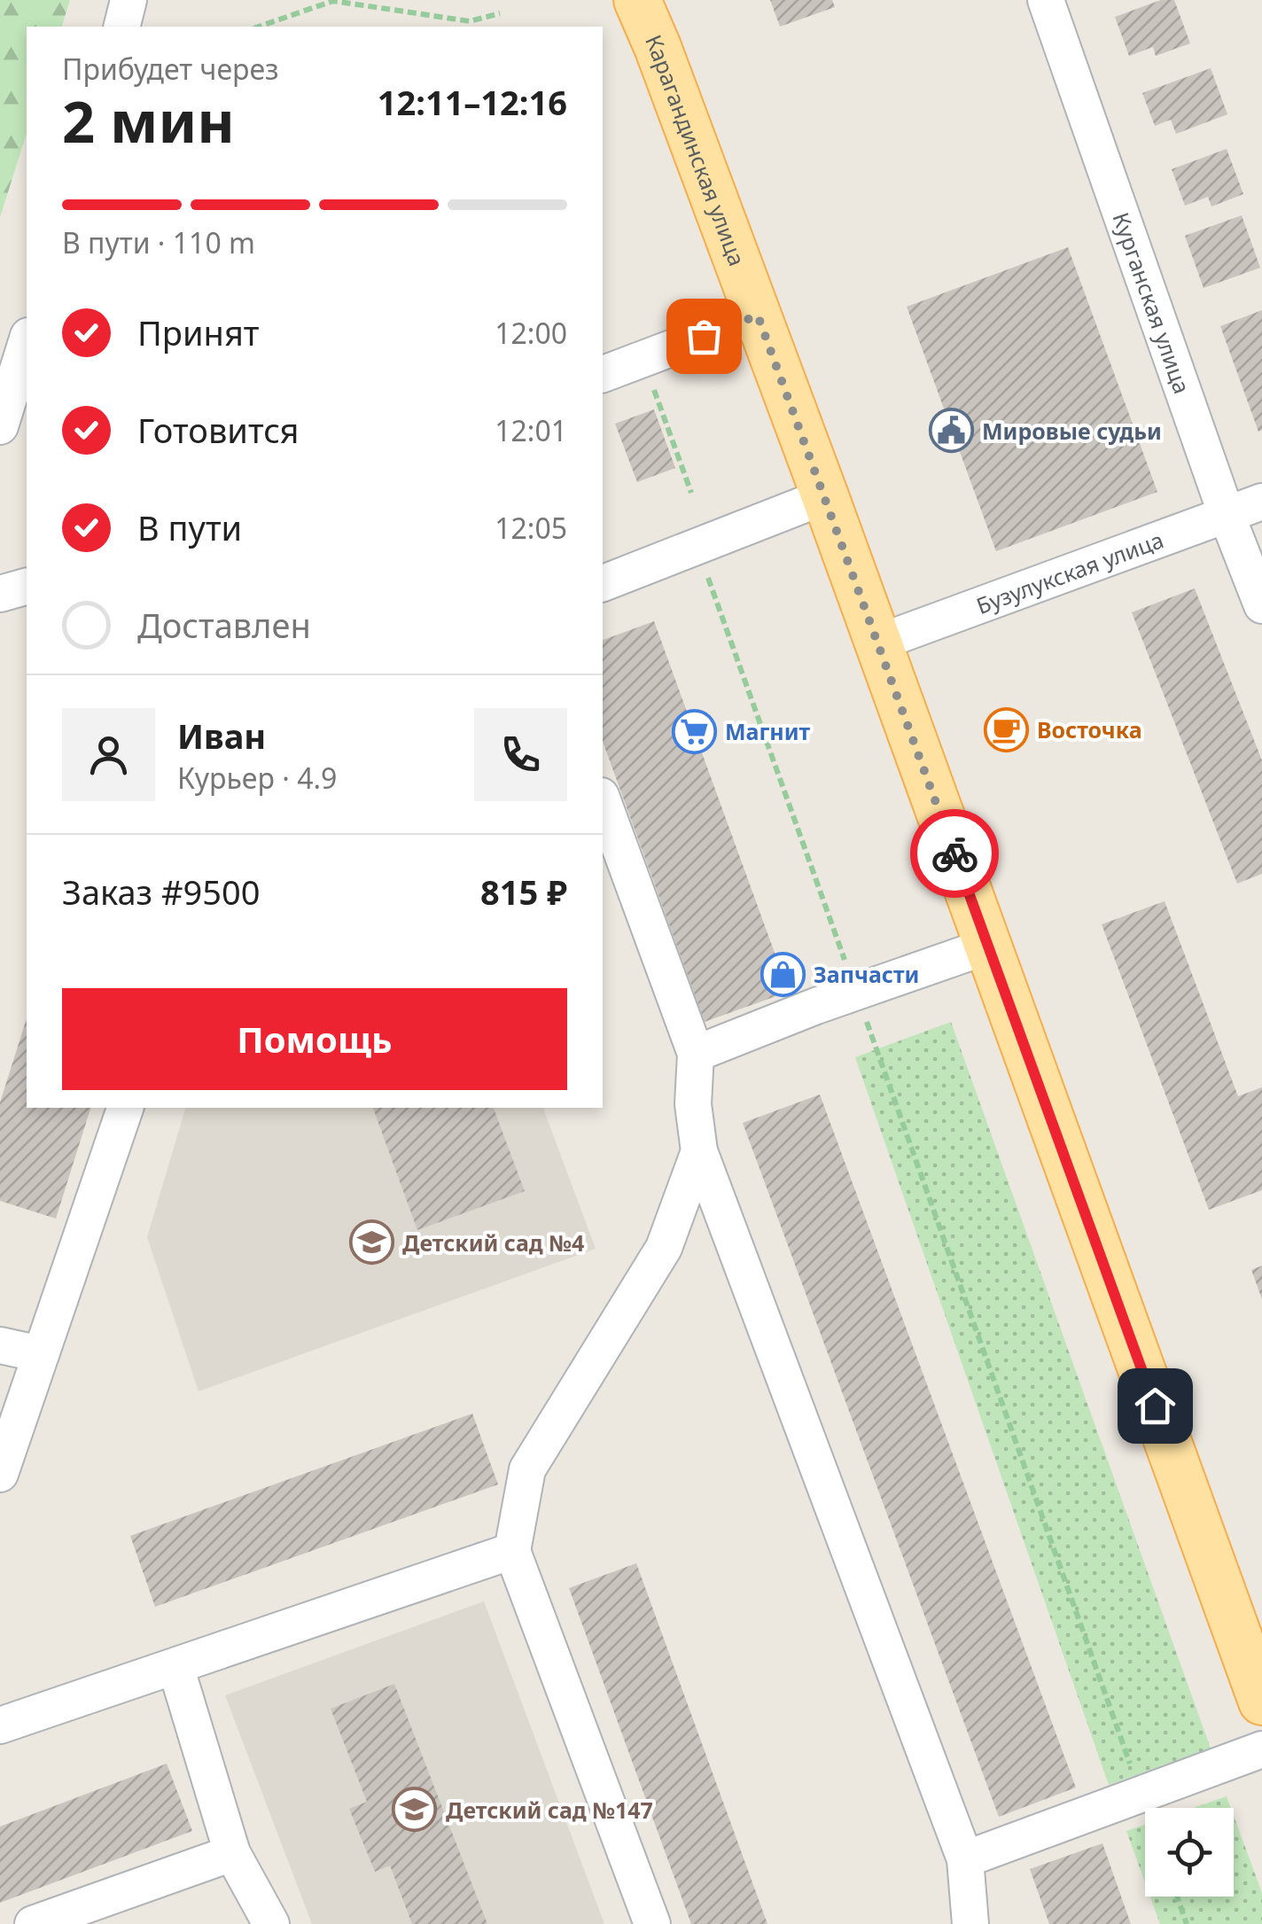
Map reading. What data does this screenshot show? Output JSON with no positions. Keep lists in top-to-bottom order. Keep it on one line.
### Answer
{"streets":{"main road":["Карагандинская улица"],"street":["Курганская улица","Бузулукская улица"]},"crossings":[["Карагандинская улица","Бузулукская улица"],["Курганская улица","Бузулукская улица"]],"places":{"public building":["Мировые судьи"],"cafe":["Восточка"],"supermarket":["Магнит"],"shop":["Запчасти"],"school or university":["Детский сад №4","Детский сад №147"]},"page":{"heading":["2 мин","Прибудет через","12:11–12:16"],"panel":["Иван","Курьер · 4.9","Заказ #9500","815 ₽"],"bar":"В пути · 110 m","list":[["Принят","12:00"],["Готовится","12:01"],["В пути","12:05"],"Доставлен"],"buttons":"Помощь"}}
